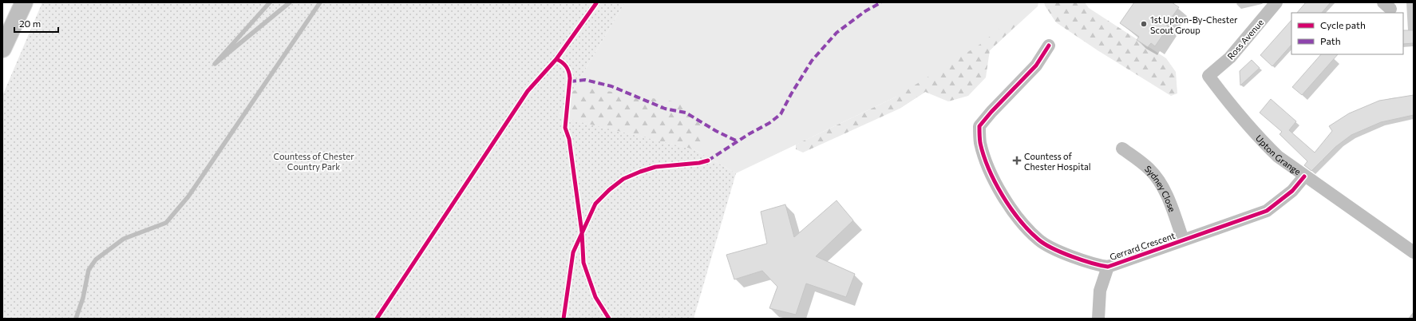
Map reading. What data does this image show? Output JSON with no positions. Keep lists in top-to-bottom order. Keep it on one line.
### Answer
{"streets":{"street":["Ross Avenue","Upton Grange","Sydney Close","Gerrard Crescent"]},"crossings":[["Ross Avenue","Upton Grange"],["Upton Grange","Gerrard Crescent"],["Sydney Close","Gerrard Crescent"]],"parks":["Countess of Chester Country Park"],"places":{"other":["1st Upton-By-Chester Scout Group"],"health":["Countess of Chester Hospital"]},"legend":["Cycle path","Path"],"scale_bar":"20 m"}
